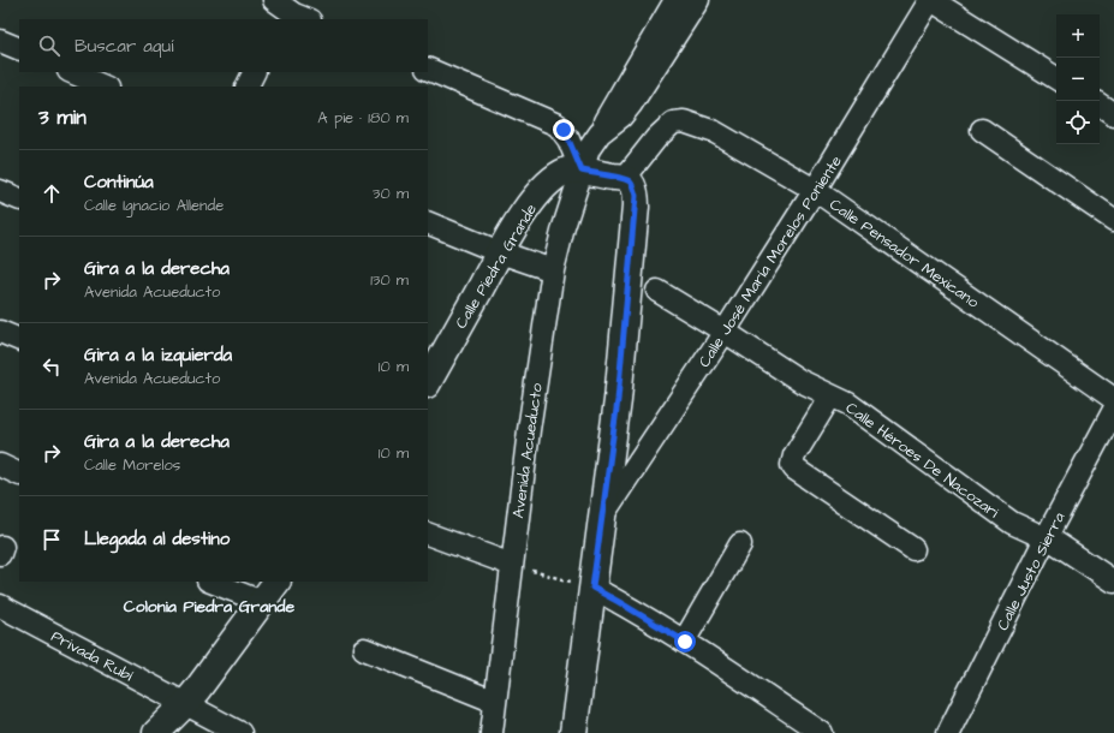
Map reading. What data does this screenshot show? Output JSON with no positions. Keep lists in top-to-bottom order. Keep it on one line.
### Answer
{"streets":{"street":["Calle Pensador Mexicano","Calle José María Morelos Poniente","Calle Piedra Grande","Avenida Acueducto","Calle Héroes De Nacozari","Calle Justo Sierra","Privada Rubí"]},"crossings":[["Calle Pensador Mexicano","Calle José María Morelos Poniente"],["Calle José María Morelos Poniente","Calle Héroes De Nacozari"],["Calle Piedra Grande","Avenida Acueducto"],["Calle Héroes De Nacozari","Calle Justo Sierra"]],"districts":["Colonia Piedra Grande"],"page":{"map_buttons":["+","−"],"search":"Buscar aquí","heading":["3 min","A pie · 180 m"],"list":[["Continúa","Calle Ignacio Allende","30 m"],["Gira a la derecha","Avenida Acueducto","130 m"],["Gira a la izquierda","Avenida Acueducto","10 m"],["Gira a la derecha","Calle Morelos","10 m"],"Llegada al destino"]}}
